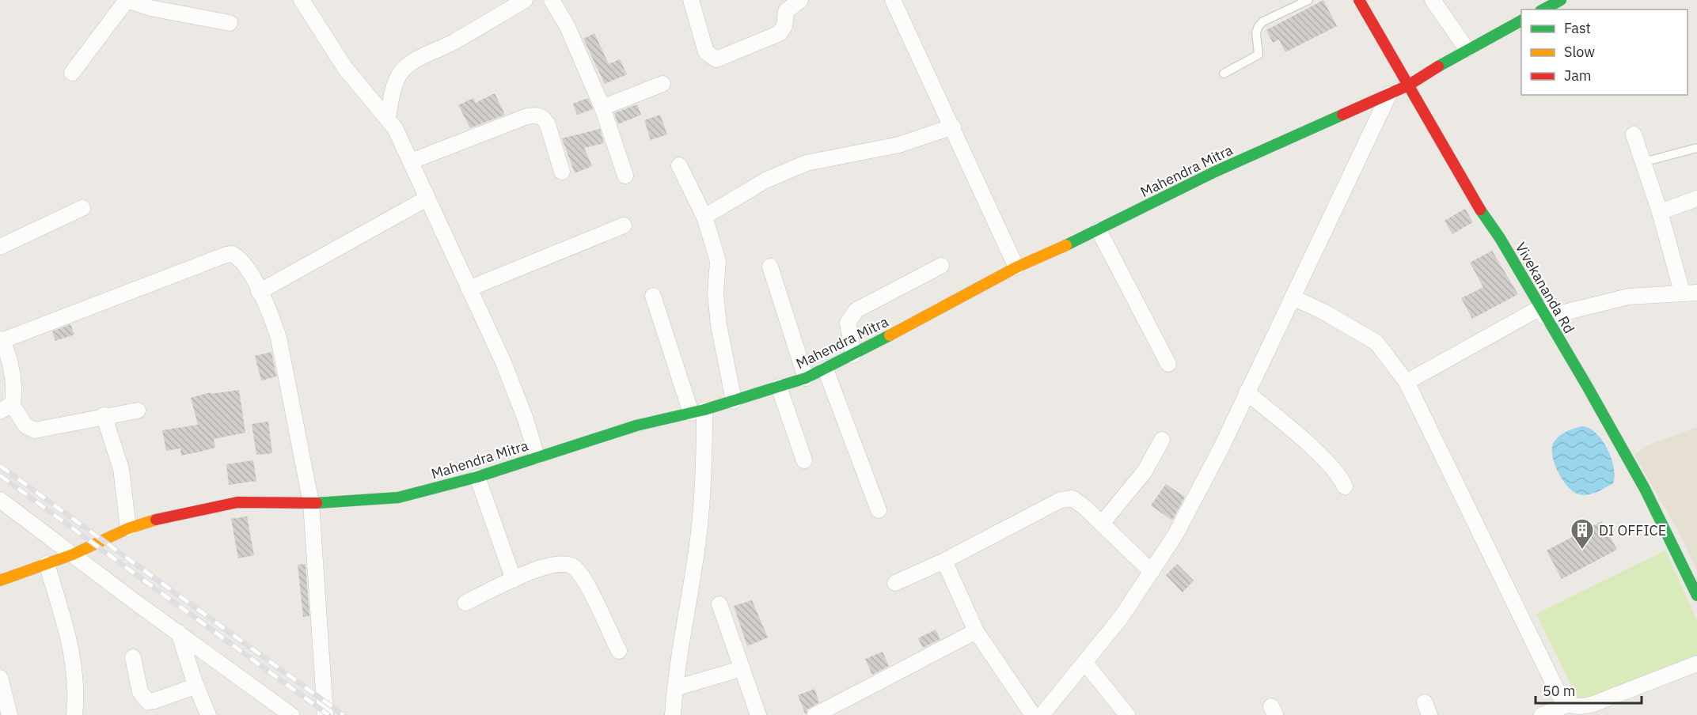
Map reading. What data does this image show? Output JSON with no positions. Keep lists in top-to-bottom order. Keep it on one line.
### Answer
{"streets":{"main road":["Mahendra Mitra","Vivekananda Rd"]},"crossings":[["Mahendra Mitra","Vivekananda Rd"]],"places":{"building":["DI OFFICE"]},"legend":["Fast","Slow","Jam"],"scale_bar":"50 m"}
